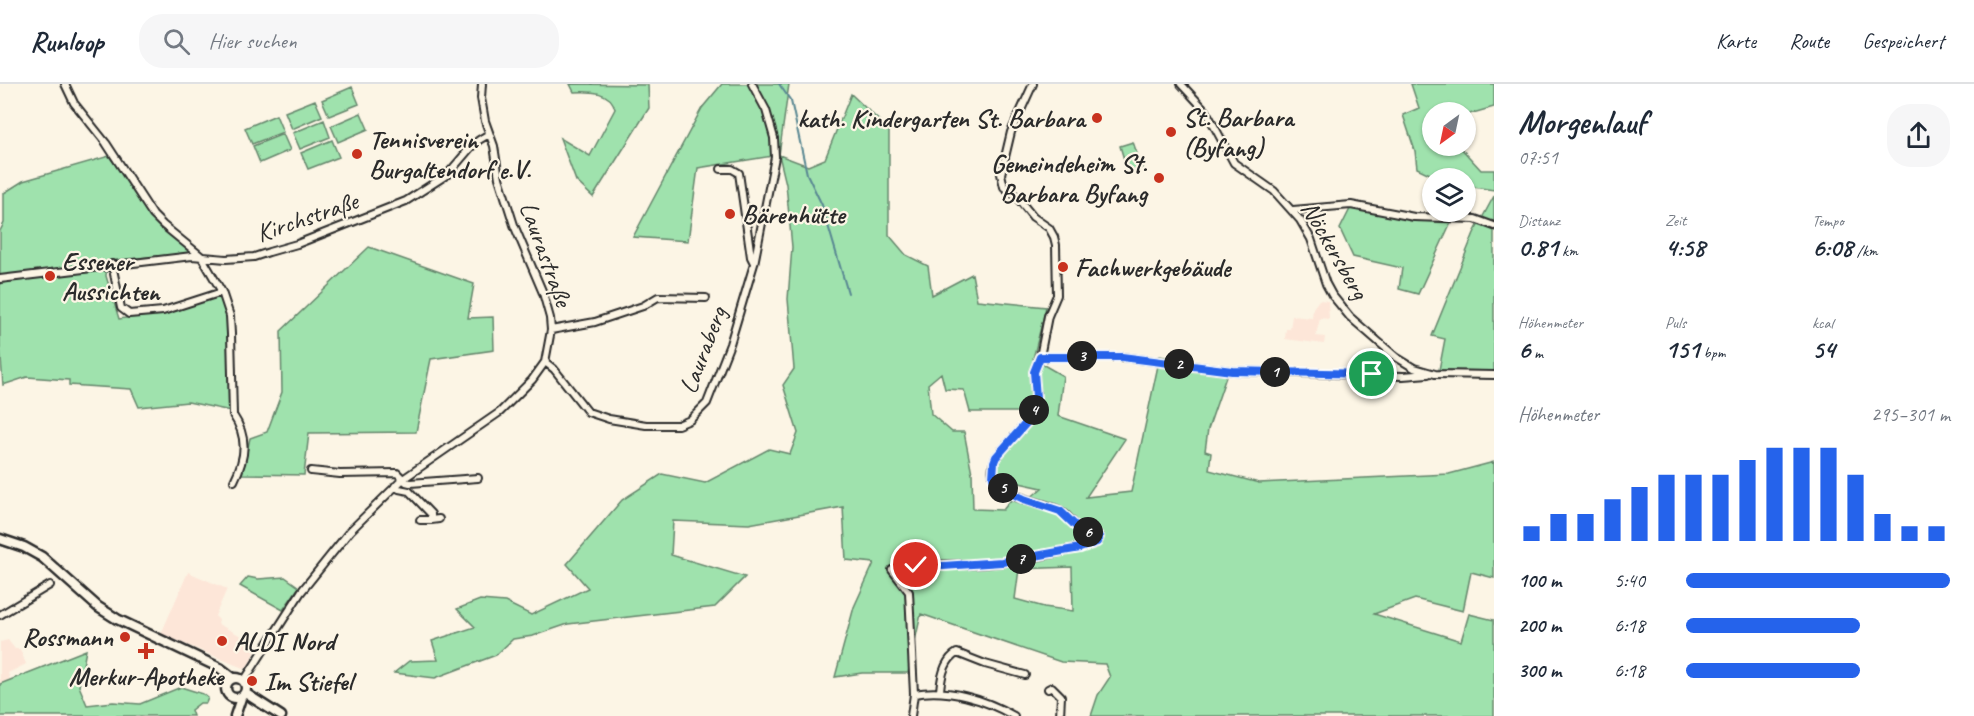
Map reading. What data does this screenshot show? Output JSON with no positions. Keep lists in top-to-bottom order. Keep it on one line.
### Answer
{"streets":{"street":["Kirchstraße","Nöckersberg","Laurastraße","Lauraberg"]},"crossings":[["Kirchstraße","Laurastraße"],["Laurastraße","Lauraberg"]],"places":{"other":["kath. Kindergarten St. Barbara","St. Barbara (Byfang)","Tennisverein Burgaltendorf e.V.","Gemeindeheim St. Barbara Byfang","Bärenhütte","Fachwerkgebäude","Essener Aussichten","Rossmann","ALDI Nord","Im Stiefel"],"health":["Merkur-Apotheke"]},"north":"bottom left","page":{"header":"Runloop","search":"Hier suchen","nav":["Karte","Route","Gespeichert"],"heading":["Morgenlauf","07:51"],"stats":[["Distanz","0.81 km"],["Zeit","4:58"],["Tempo","6:08 /km"],["Höhenmeter","6 m"],["Puls","151 bpm"],["kcal","54"]],"pins":["3","2","1","4","5","6","7"],"chart":["Höhenmeter","295–301 m"],"list":[{"name":"100 m","note":"5:40"},{"name":"200 m","note":"6:18"},{"name":"300 m","note":"6:18"}]}}
